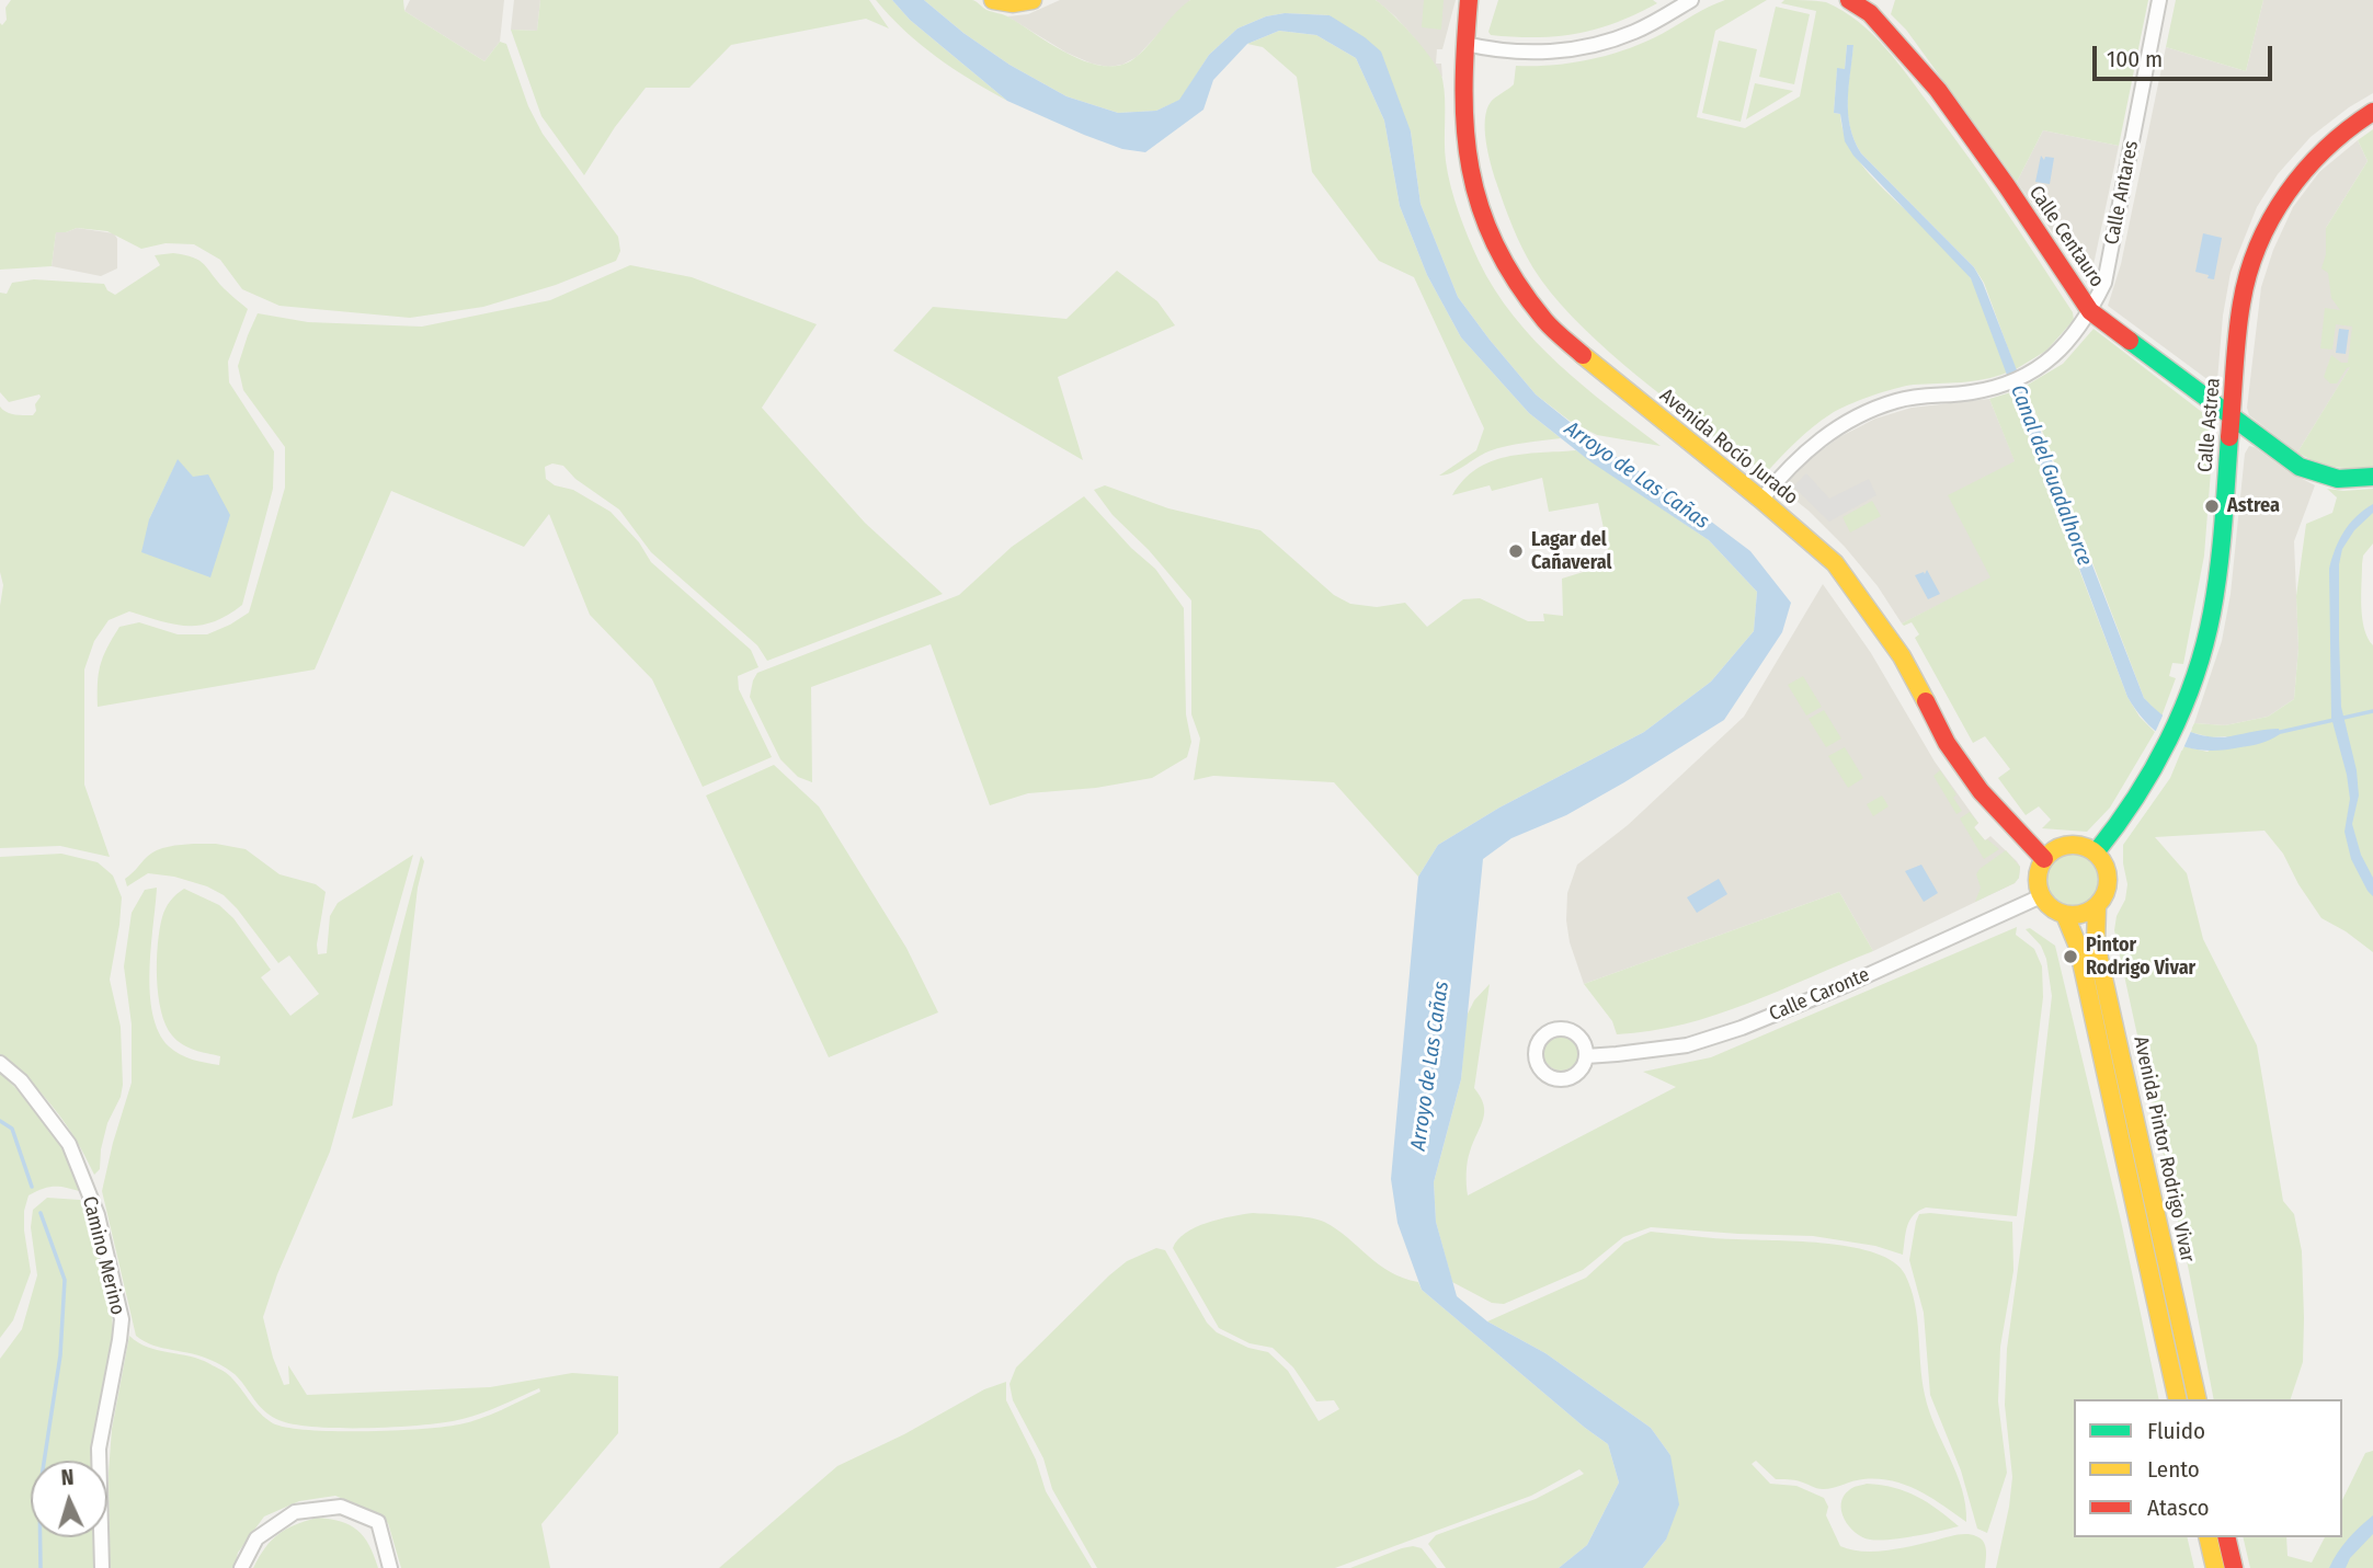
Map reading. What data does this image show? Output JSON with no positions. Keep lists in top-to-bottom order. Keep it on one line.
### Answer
{"streets":{"main road":["Calle Centauro","Calle Astrea","Avenida Rocío Jurado","Avenida Pintor Rodrigo Vivar"],"street":["Calle Antares","Calle Caronte","Camino Merino"]},"crossings":[["Calle Antares","Calle Centauro"],["Calle Antares","Avenida Rocío Jurado"],["Calle Centauro","Calle Astrea"],["Calle Astrea","Avenida Rocío Jurado"],["Calle Astrea","Calle Caronte"],["Calle Astrea","Avenida Pintor Rodrigo Vivar"],["Avenida Rocío Jurado","Calle Caronte"],["Avenida Rocío Jurado","Avenida Pintor Rodrigo Vivar"],["Calle Caronte","Avenida Pintor Rodrigo Vivar"]],"water":["Arroyo de Las Cañas","Canal del Guadalhorce"],"places":["Astrea","Lagar del Cañaveral","Pintor Rodrigo Vivar"],"legend":["Fluido","Lento","Atasco"],"scale_bar":"100 m","north":"top"}
